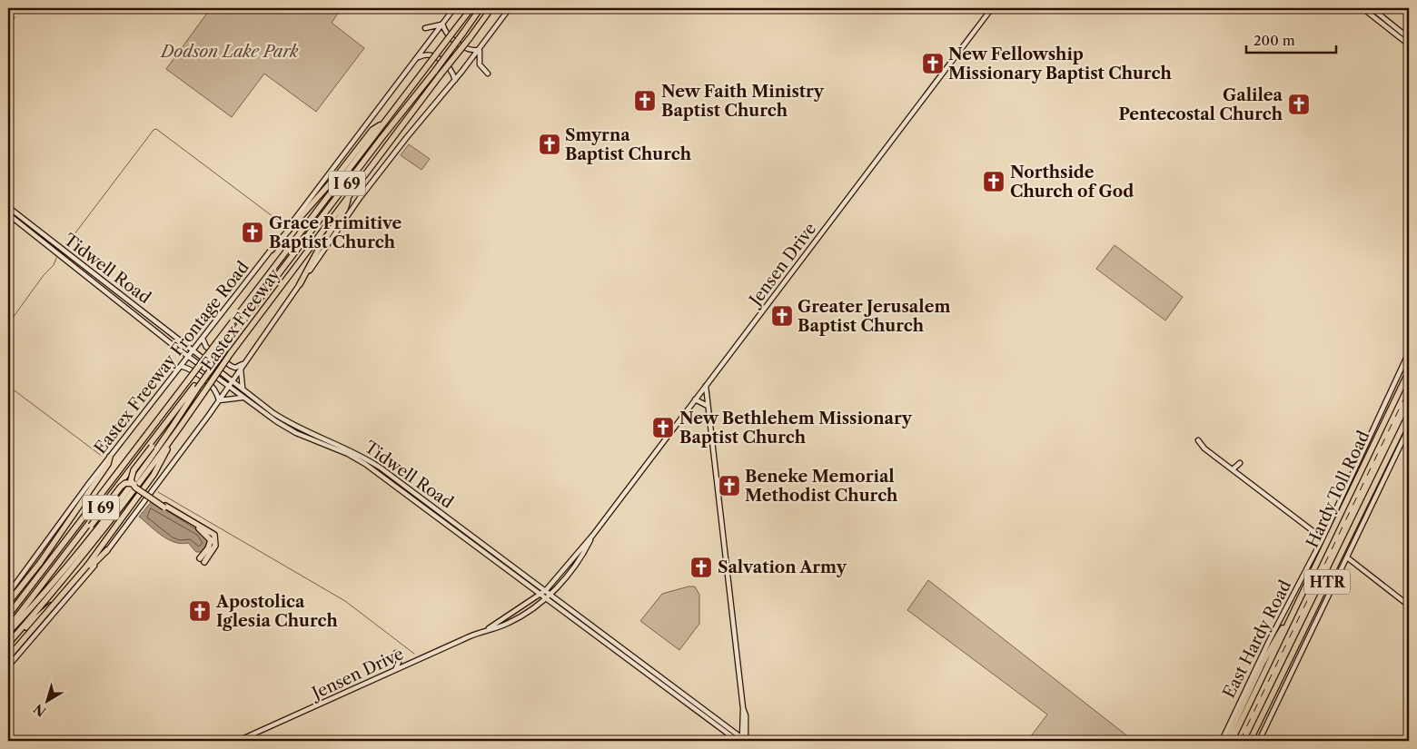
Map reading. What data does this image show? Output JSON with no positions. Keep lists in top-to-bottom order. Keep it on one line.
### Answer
{"streets":{"highway":["I 69","Eastex Freeway","Hardy Toll Road","HTR"],"main road":["Jensen Drive","Tidwell Road","Eastex Freeway Frontage Road","East Hardy Road"]},"crossings":[["I 69","Eastex Freeway"],["Jensen Drive","Tidwell Road"],["Tidwell Road","Eastex Freeway Frontage Road"]],"parks":["Dodson Lake Park"],"places":{"church":["New Fellowship Missionary Baptist Church","New Faith Ministry Baptist Church","Galilea Pentecostal Church","Smyrna Baptist Church","Northside Church of God","Grace Primitive Baptist Church","Greater Jerusalem Baptist Church","New Bethlehem Missionary Baptist Church","Beneke Memorial Methodist Church","Salvation Army","Apostolica Iglesia Church"]},"scale_bar":"200 m","north":"bottom left"}
